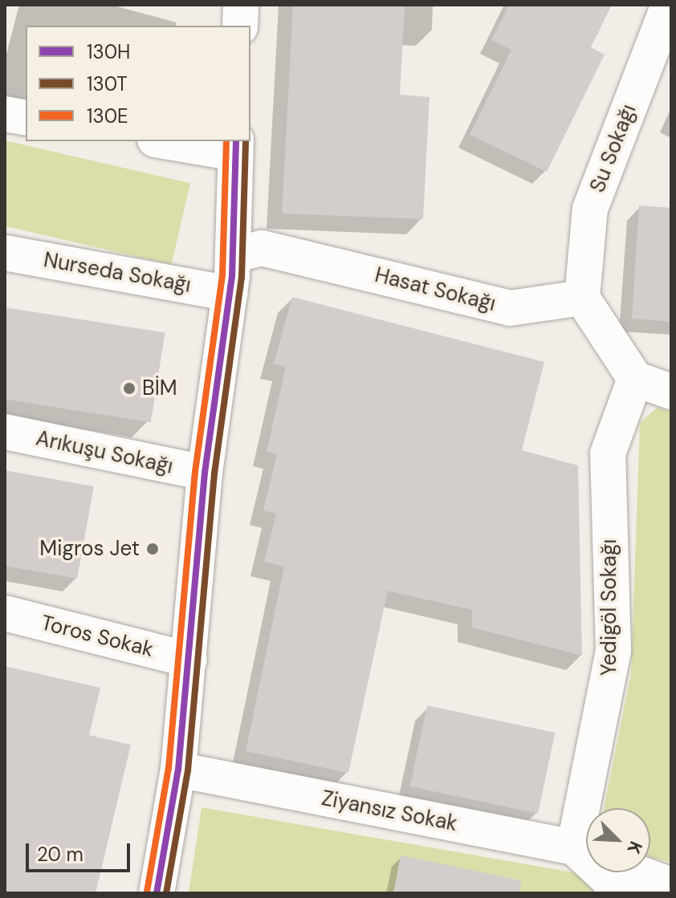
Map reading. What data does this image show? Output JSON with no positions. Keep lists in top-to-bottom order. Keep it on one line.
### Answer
{"streets":{"street":["Su Sokağı","Nurseda Sokağı","Hasat Sokağı","Arıkuşu Sokağı","Yedigöl Sokağı","Toros Sokak","Ziyansız Sokak"]},"crossings":[["Su Sokağı","Hasat Sokağı"]],"places":["BİM","Migros Jet"],"lines":["transit line 130H","transit line 130T","transit line 130E"],"legend":["130H","130T","130E"],"scale_bar":"20 m","north":"bottom right"}
